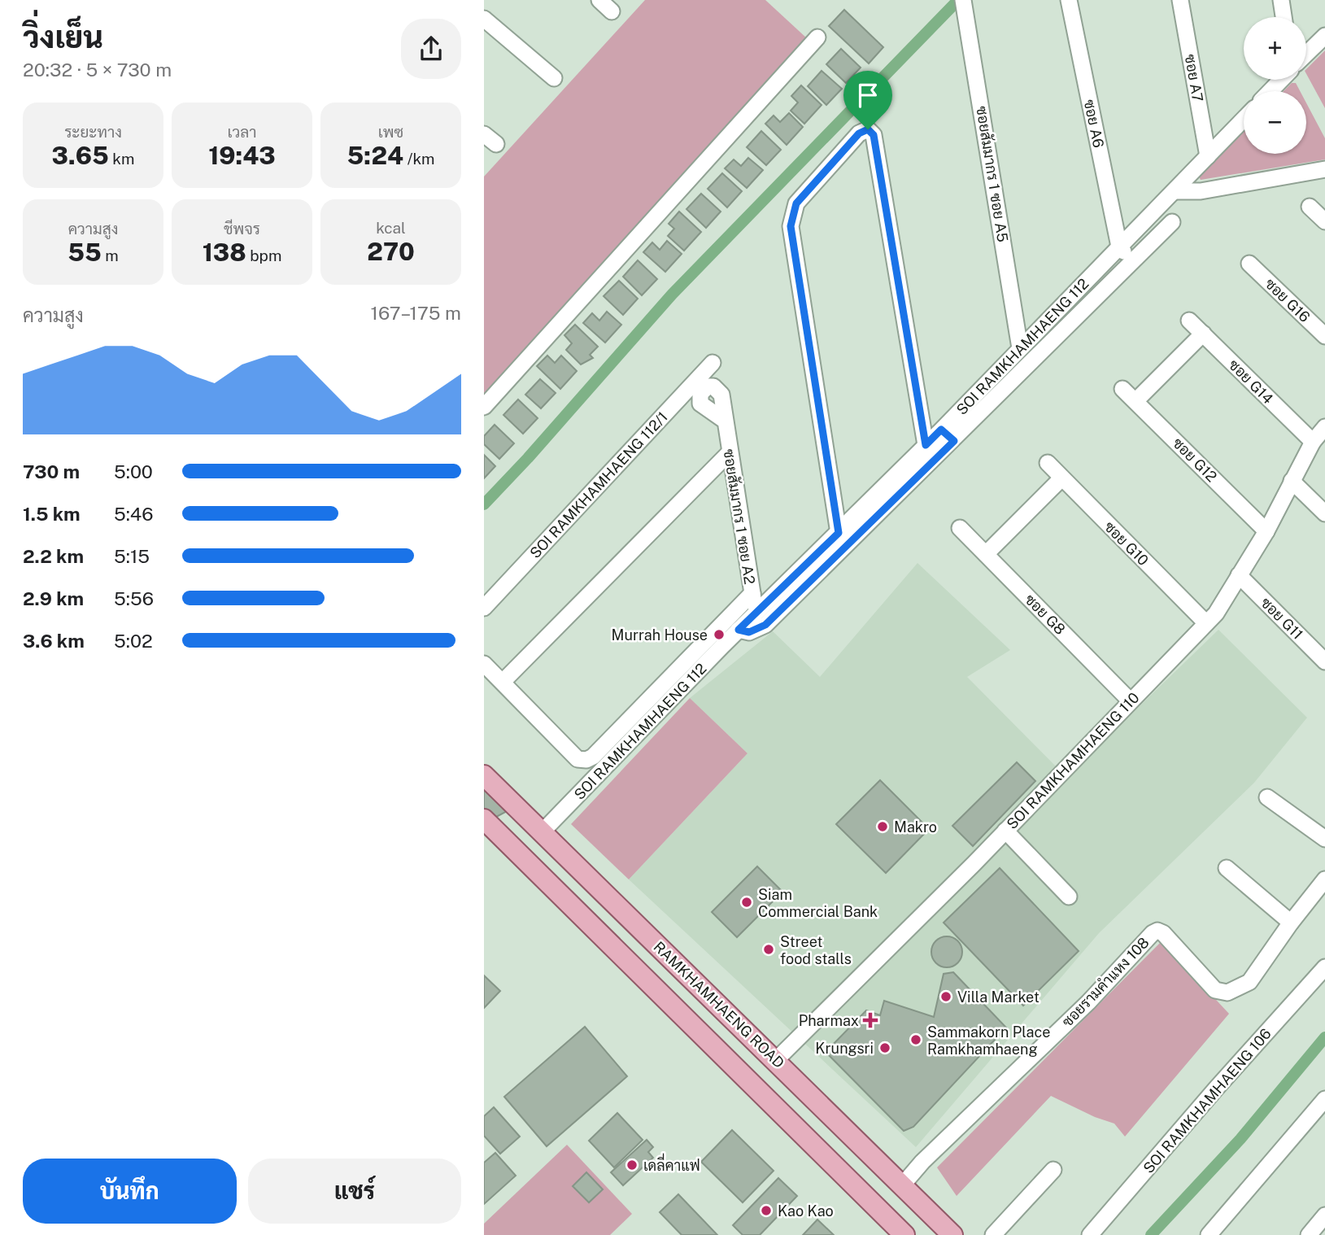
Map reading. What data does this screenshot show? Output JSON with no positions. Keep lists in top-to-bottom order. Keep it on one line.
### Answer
{"streets":{"main road":["RAMKHAMHAENG ROAD"],"street":["ซอย A7","ซอย A6","ซอยสัมมากร 1 ซอย A5","ซอย G16","SOI RAMKHAMHAENG 112","ซอย G14","ซอย G12","SOI RAMKHAMHAENG 112/1","ซอยสัมมากร 1 ซอย A2","ซอย G10","ซอย G8","ซอย G11","SOI RAMKHAMHAENG 110","ซอยรามคำแหง 108","SOI RAMKHAMHAENG 106"]},"crossings":[["ซอย A7","SOI RAMKHAMHAENG 112"],["ซอย A6","SOI RAMKHAMHAENG 112"],["ซอยสัมมากร 1 ซอย A5","SOI RAMKHAMHAENG 112"],["SOI RAMKHAMHAENG 112","ซอยสัมมากร 1 ซอย A2"],["SOI RAMKHAMHAENG 112","RAMKHAMHAENG ROAD"],["ซอย G14","SOI RAMKHAMHAENG 110"],["ซอย G12","SOI RAMKHAMHAENG 110"],["ซอย G10","SOI RAMKHAMHAENG 110"],["ซอย G8","SOI RAMKHAMHAENG 110"],["ซอย G11","SOI RAMKHAMHAENG 110"],["SOI RAMKHAMHAENG 110","RAMKHAMHAENG ROAD"],["ซอยรามคำแหง 108","RAMKHAMHAENG ROAD"]],"places":{"other":["Murrah House","Makro","Siam Commercial Bank","Street food stalls","Villa Market","Sammakorn Place Ramkhamhaeng","Krungsri","เดลี่คาแฟ","Kao Kao"],"health":["Pharmax"]},"page":{"heading":["วิ่งเย็น","20:32 · 5 × 730 m"],"map_buttons":["+","−"],"stats":[["ระยะทาง","3.65 km"],["เวลา","19:43"],["เพซ","5:24 /km"],["ความสูง","55 m"],["ชีพจร","138 bpm"],["kcal","270"]],"chart":["ความสูง","167–175 m"],"list":[{"name":"730 m","note":"5:00"},{"name":"1.5 km","note":"5:46"},{"name":"2.2 km","note":"5:15"},{"name":"2.9 km","note":"5:56"},{"name":"3.6 km","note":"5:02"}],"buttons":["บันทึก","แชร์"]}}
